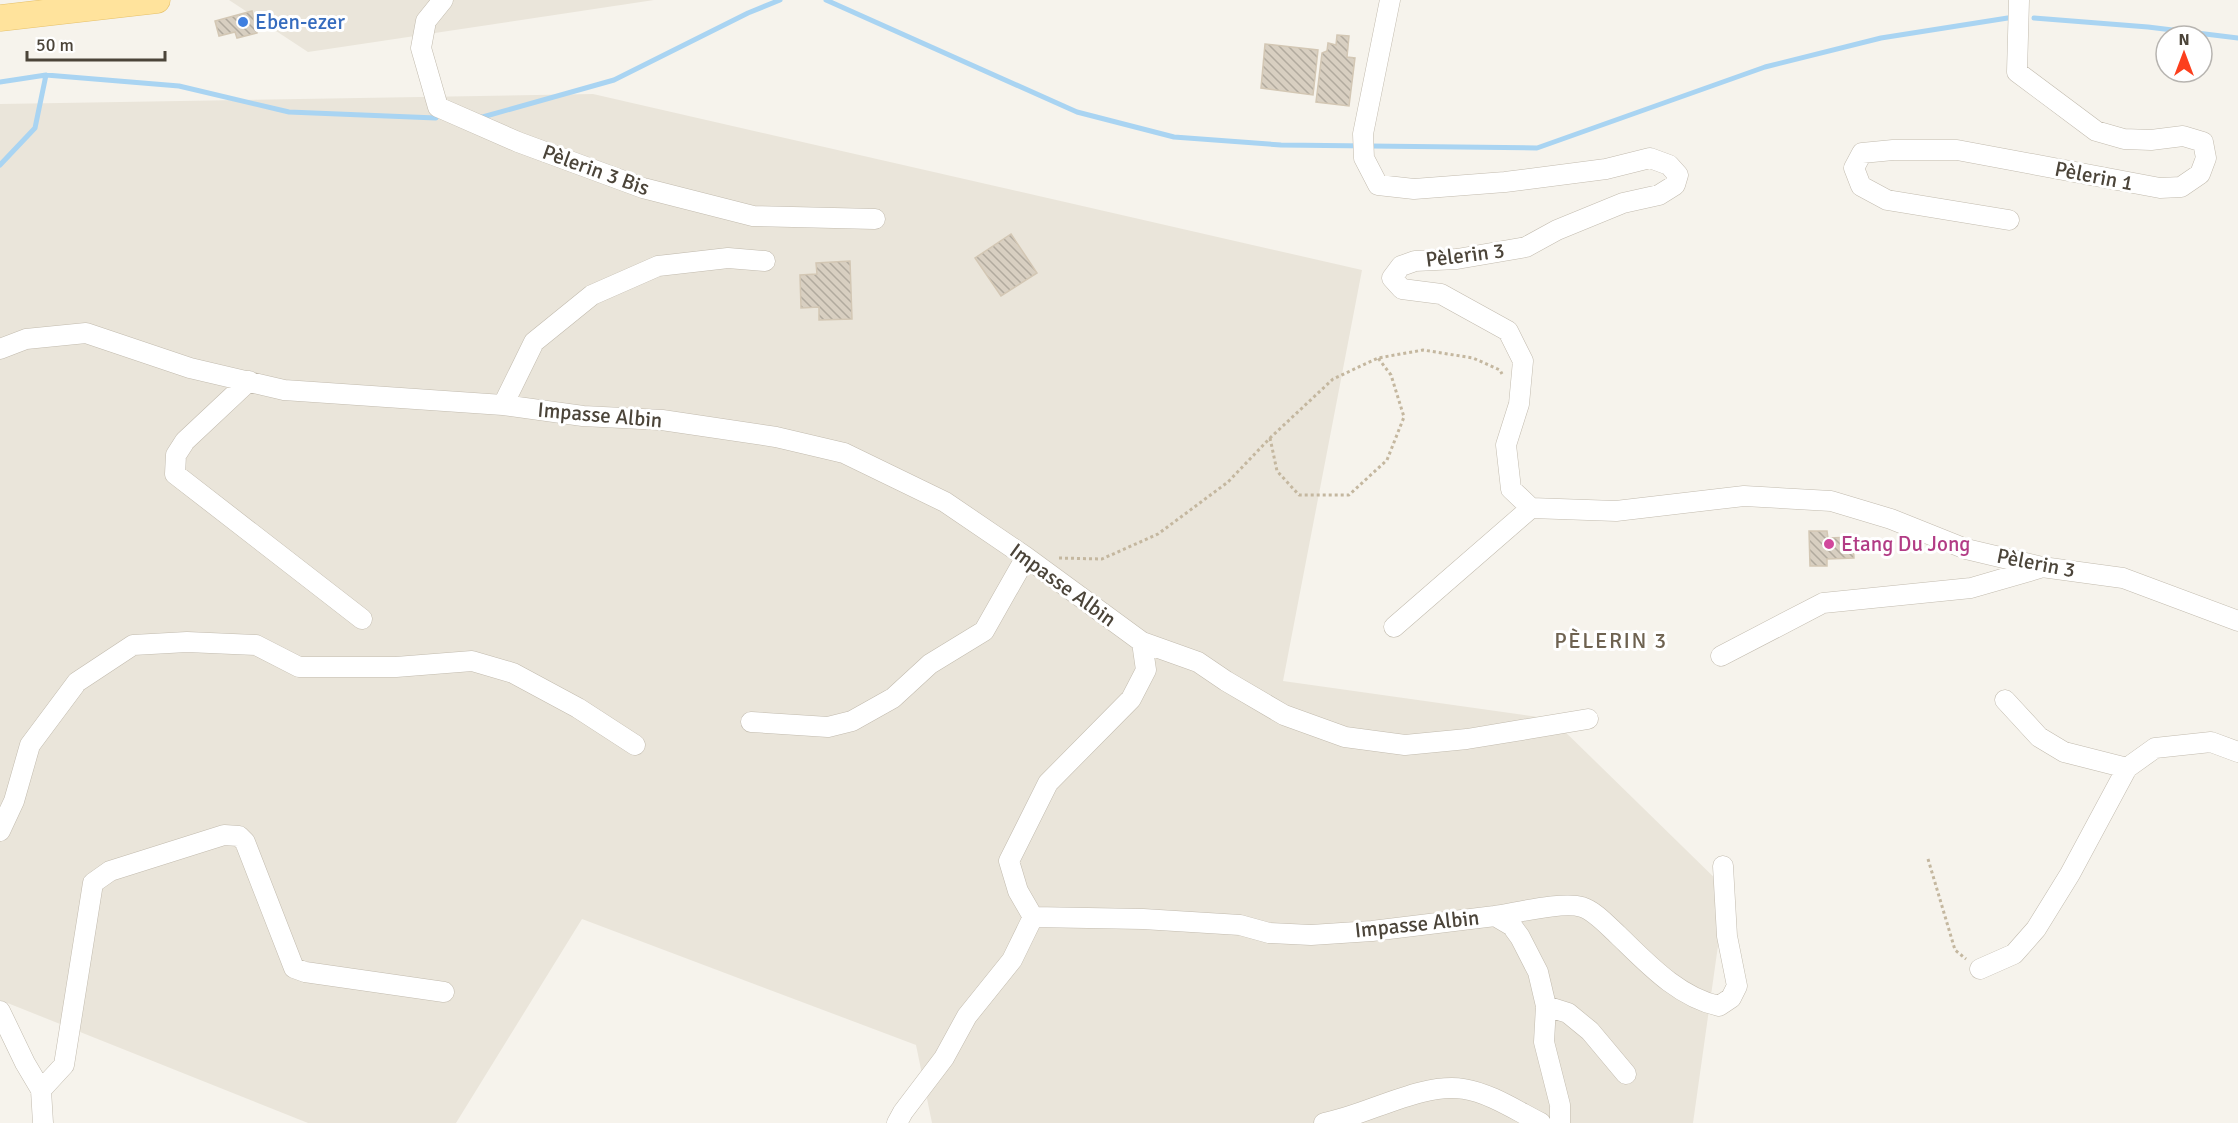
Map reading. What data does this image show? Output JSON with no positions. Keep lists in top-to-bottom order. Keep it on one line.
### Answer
{"streets":{"street":["Pèlerin 3 Bis","Pèlerin 1","Pèlerin 3","Impasse Albin"]},"districts":["PÈLERIN 3"],"places":["Eben-ezer","Etang Du Jong"],"scale_bar":"50 m","north":"top"}
